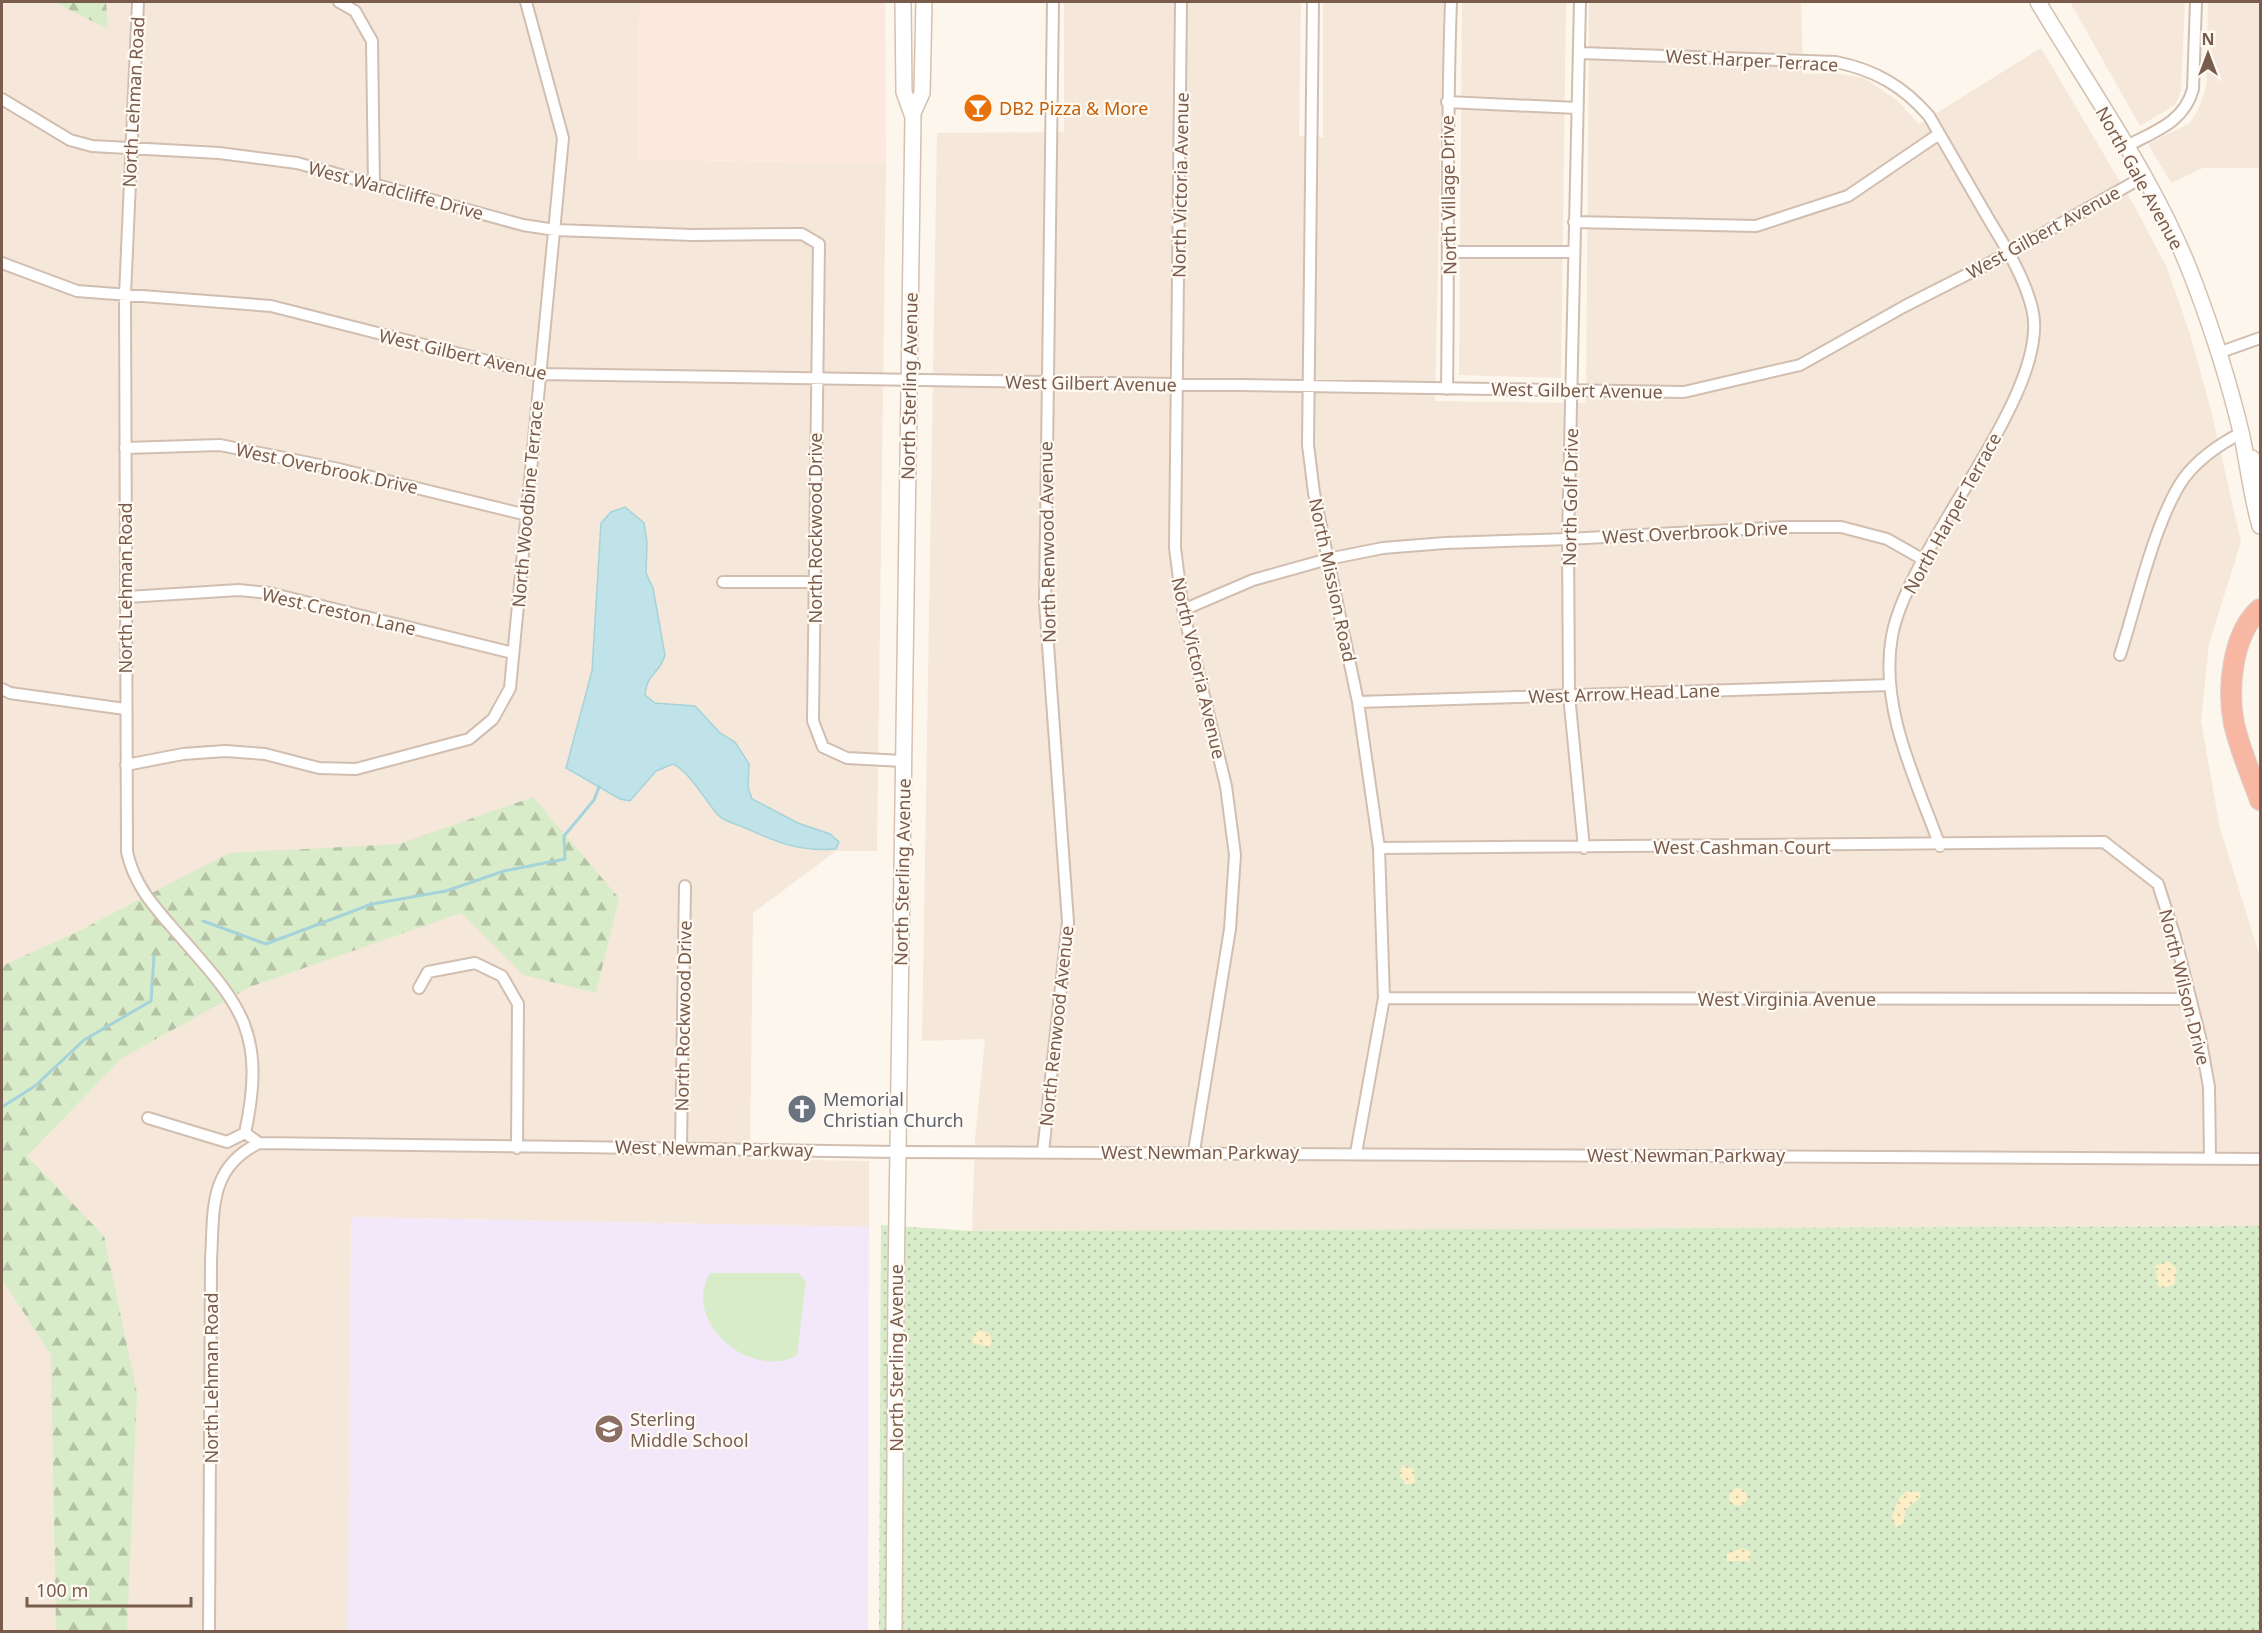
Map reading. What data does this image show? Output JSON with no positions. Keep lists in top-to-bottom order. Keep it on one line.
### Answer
{"streets":{"main road":["North Gale Avenue","North Sterling Avenue"],"street":["West Harper Terrace","North Lehman Road","North Victoria Avenue","West Wardcliffe Drive","North Village Drive","West Gilbert Avenue","West Overbrook Drive","North Golf Drive","North Woodbine Terrace","North Harper Terrace","North Rockwood Drive","North Renwood Avenue","North Mission Road","West Creston Lane","West Arrow Head Lane","West Cashman Court","North Wilson Drive","West Virginia Avenue","West Newman Parkway"]},"crossings":[["West Harper Terrace","West Gilbert Avenue"],["West Harper Terrace","North Golf Drive"],["West Harper Terrace","North Harper Terrace"],["North Lehman Road","West Wardcliffe Drive"],["North Lehman Road","West Gilbert Avenue"],["North Lehman Road","West Overbrook Drive"],["North Lehman Road","North Woodbine Terrace"],["North Lehman Road","West Creston Lane"],["North Lehman Road","West Newman Parkway"],["North Gale Avenue","West Gilbert Avenue"],["North Victoria Avenue","West Gilbert Avenue"],["North Victoria Avenue","West Overbrook Drive"],["North Victoria Avenue","West Newman Parkway"],["West Wardcliffe Drive","North Woodbine Terrace"],["West Wardcliffe Drive","North Rockwood Drive"],["North Village Drive","West Gilbert Avenue"],["West Gilbert Avenue","North Sterling Avenue"],["West Gilbert Avenue","North Golf Drive"],["West Gilbert Avenue","North Woodbine Terrace"],["West Gilbert Avenue","North Harper Terrace"],["West Gilbert Avenue","North Rockwood Drive"],["West Gilbert Avenue","North Renwood Avenue"],["West Gilbert Avenue","North Mission Road"],["North Sterling Avenue","North Rockwood Drive"],["North Sterling Avenue","West Newman Parkway"],["West Overbrook Drive","North Golf Drive"],["West Overbrook Drive","North Woodbine Terrace"],["West Overbrook Drive","North Harper Terrace"],["West Overbrook Drive","North Mission Road"],["North Golf Drive","West Arrow Head Lane"],["North Golf Drive","West Cashman Court"],["North Woodbine Terrace","West Creston Lane"],["North Harper Terrace","West Arrow Head Lane"],["North Harper Terrace","West Cashman Court"],["North Rockwood Drive","West Newman Parkway"],["North Renwood Avenue","West Newman Parkway"],["North Mission Road","West Arrow Head Lane"],["North Mission Road","West Cashman Court"],["North Mission Road","West Virginia Avenue"],["North Mission Road","West Newman Parkway"],["West Cashman Court","North Wilson Drive"],["North Wilson Drive","West Virginia Avenue"],["North Wilson Drive","West Newman Parkway"]],"places":{"bar":["DB2 Pizza & More"],"church":["Memorial Christian Church"],"school or university":["Sterling Middle School"]},"scale_bar":"100 m","north":"top"}
